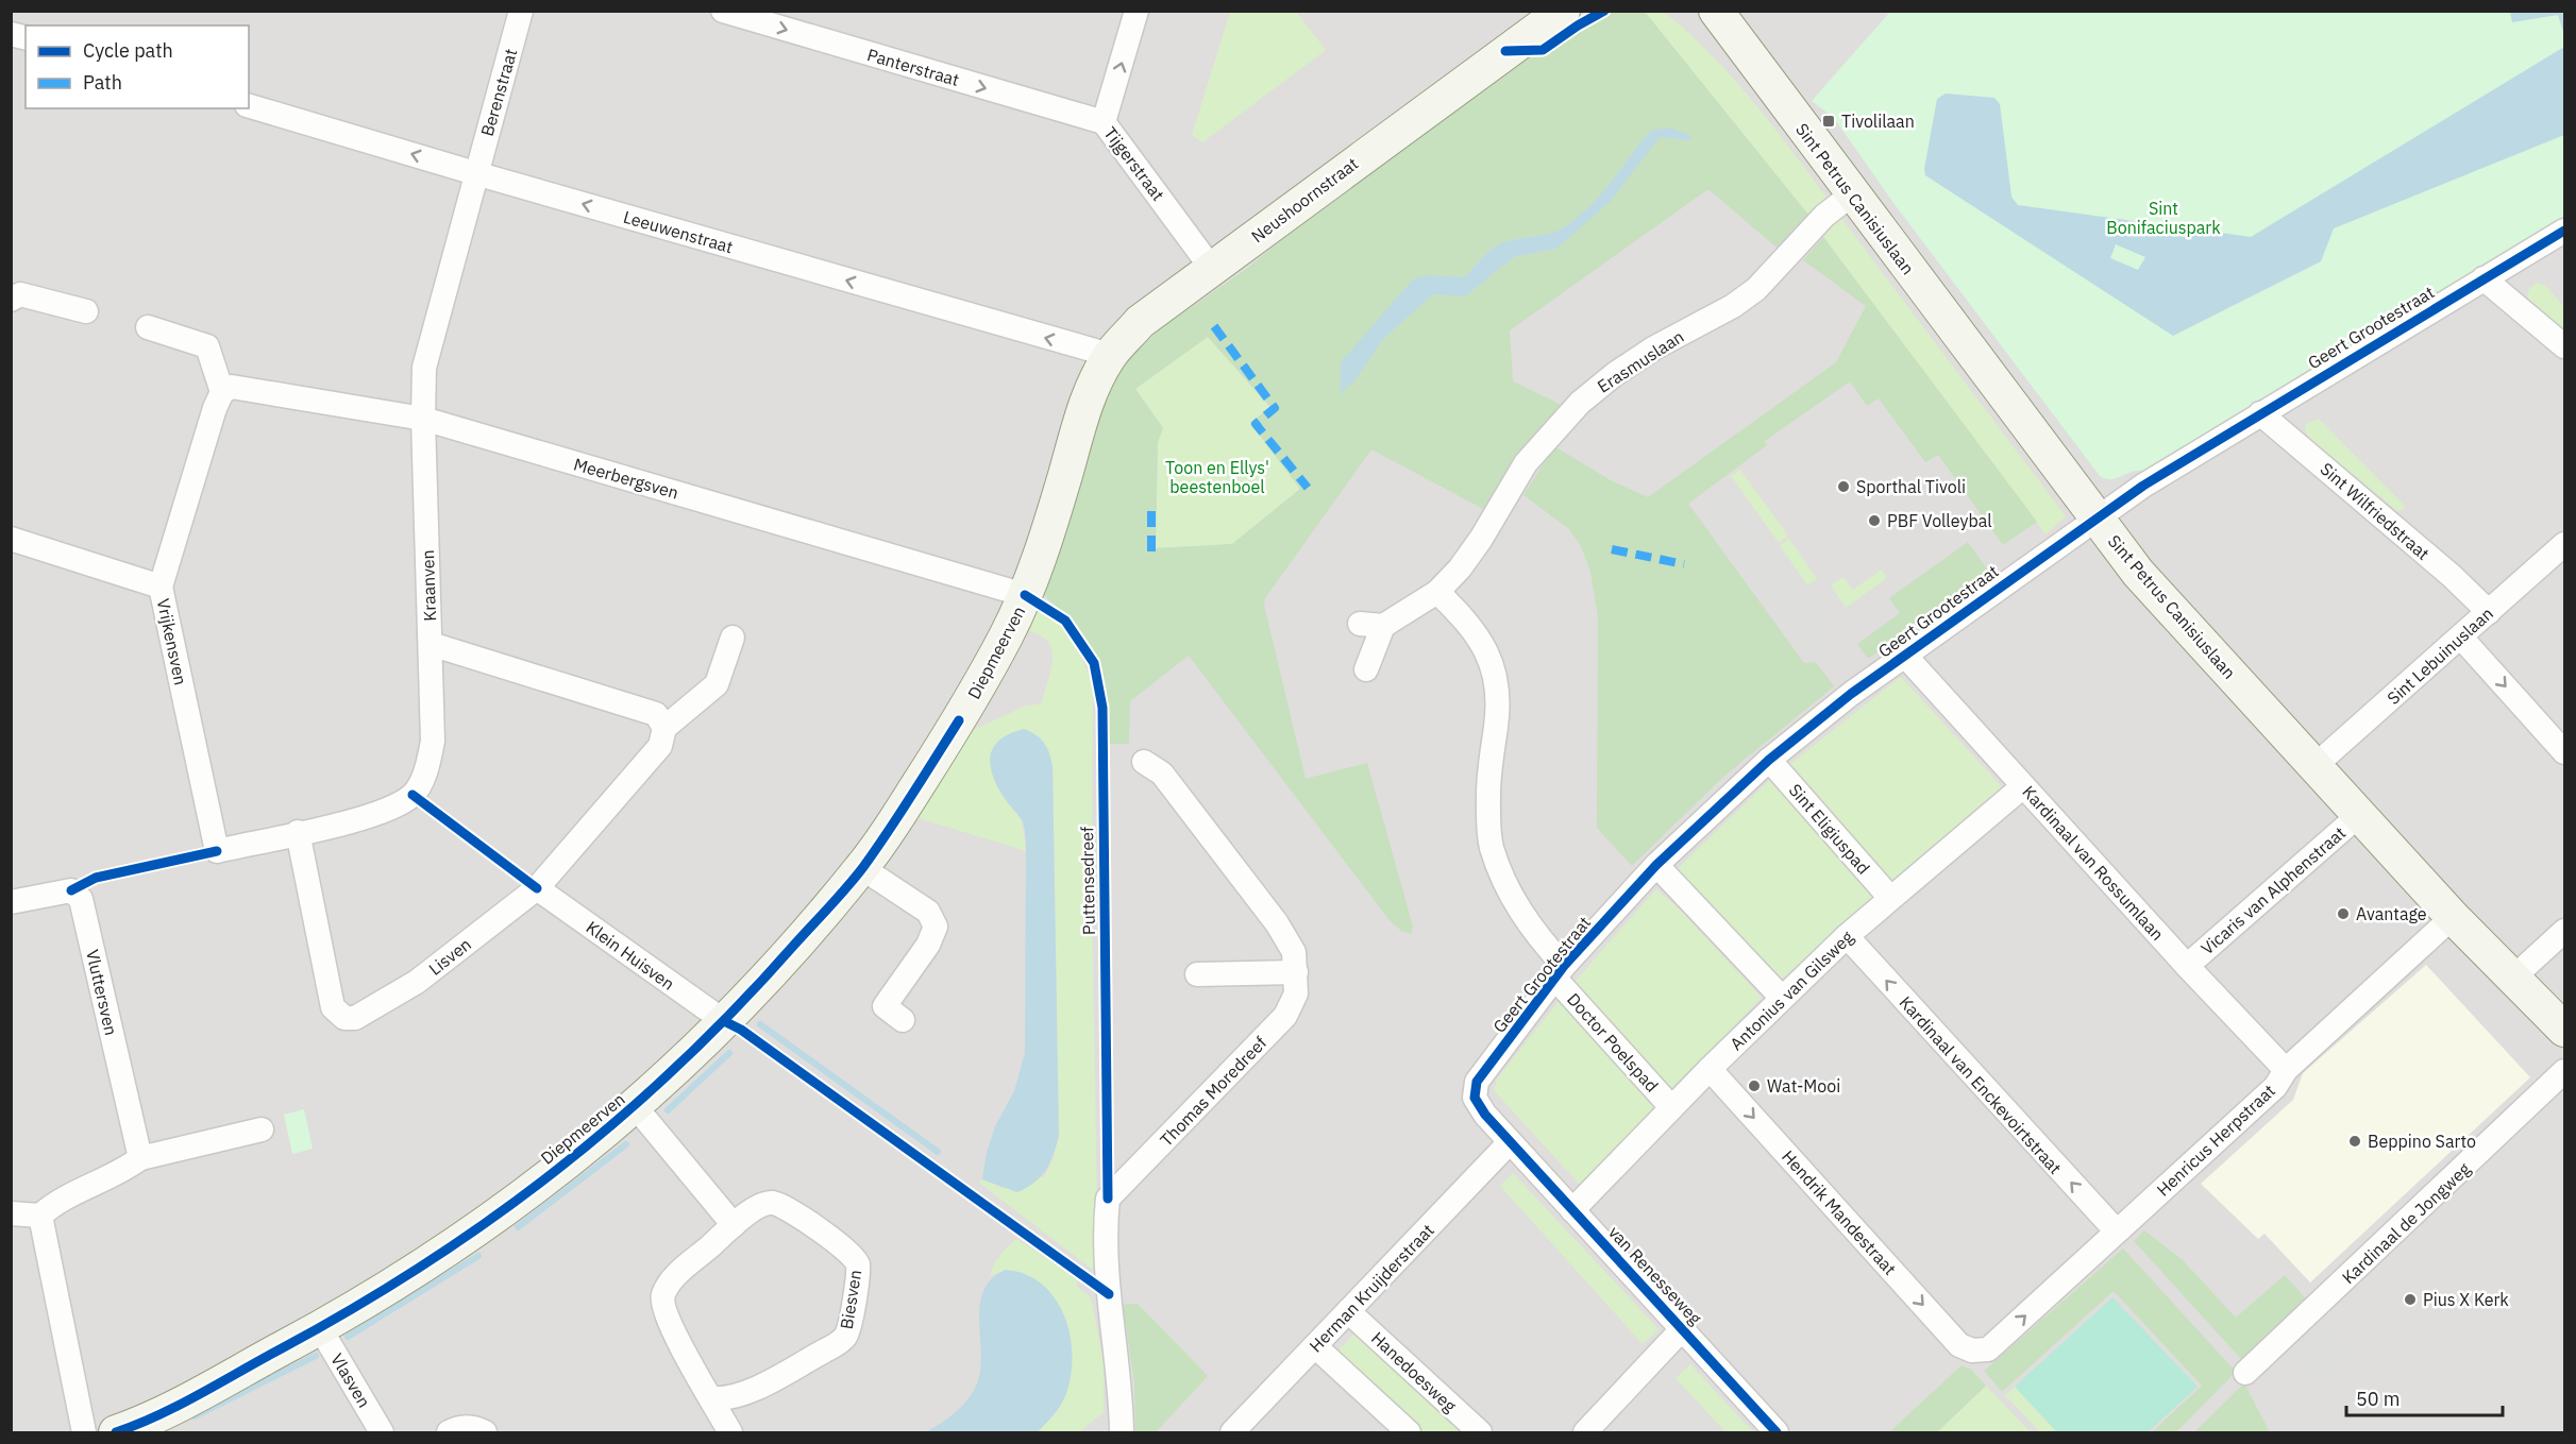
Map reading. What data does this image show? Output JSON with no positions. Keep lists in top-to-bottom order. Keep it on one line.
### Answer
{"streets":{"street":["Panterstraat","Berenstraat","Tijgerstraat","Sint Petrus Canisiuslaan","Neushoornstraat","Leeuwenstraat","Geert Grootestraat","Erasmuslaan","Meerbergsven","Sint Wilfriedstraat","Kraanven","Vrijkensven","Diepmeerven","Sint Lebuinuslaan","Sint Eligiuspad","Kardinaal van Rossumlaan","Vicaris van Alphenstraat","Klein Huisven","Lisven","Antonius van Gilsweg","Vluttersven","Doctor Poelspad","Kardinaal van Enckevoirtstraat","Thomas Moredreef","Henricus Herpstraat","Hendrik Mandestraat","Kardinaal de Jongweg","van Renesseweg","Herman Kruijderstraat","Biesven","Hanedoesweg","Vlasven"],"cycle path":["Puttensedreef"]},"crossings":[["Panterstraat","Tijgerstraat"],["Berenstraat","Leeuwenstraat"],["Berenstraat","Kraanven"],["Tijgerstraat","Neushoornstraat"],["Sint Petrus Canisiuslaan","Geert Grootestraat"],["Sint Petrus Canisiuslaan","Erasmuslaan"],["Sint Petrus Canisiuslaan","Sint Lebuinuslaan"],["Sint Petrus Canisiuslaan","Vicaris van Alphenstraat"],["Sint Petrus Canisiuslaan","Henricus Herpstraat"],["Neushoornstraat","Leeuwenstraat"],["Neushoornstraat","Diepmeerven"],["Leeuwenstraat","Kraanven"],["Leeuwenstraat","Diepmeerven"],["Geert Grootestraat","Sint Wilfriedstraat"],["Geert Grootestraat","Sint Eligiuspad"],["Geert Grootestraat","Kardinaal van Rossumlaan"],["Geert Grootestraat","Doctor Poelspad"],["Geert Grootestraat","van Renesseweg"],["Geert Grootestraat","Herman Kruijderstraat"],["Meerbergsven","Kraanven"],["Meerbergsven","Diepmeerven"],["Sint Wilfriedstraat","Sint Lebuinuslaan"],["Kraanven","Vrijkensven"],["Kraanven","Lisven"],["Diepmeerven","Klein Huisven"],["Diepmeerven","Vlasven"],["Sint Eligiuspad","Antonius van Gilsweg"],["Kardinaal van Rossumlaan","Vicaris van Alphenstraat"],["Kardinaal van Rossumlaan","Antonius van Gilsweg"],["Kardinaal van Rossumlaan","Henricus Herpstraat"],["Klein Huisven","Lisven"],["Antonius van Gilsweg","Doctor Poelspad"],["Antonius van Gilsweg","Kardinaal van Enckevoirtstraat"],["Antonius van Gilsweg","Hendrik Mandestraat"],["Antonius van Gilsweg","van Renesseweg"],["Kardinaal van Enckevoirtstraat","Henricus Herpstraat"],["Henricus Herpstraat","Hendrik Mandestraat"],["van Renesseweg","Herman Kruijderstraat"],["Herman Kruijderstraat","Hanedoesweg"]],"one_way":["Panterstraat","Tijgerstraat","Leeuwenstraat","Kardinaal van Enckevoirtstraat","Hendrik Mandestraat"],"parks":["Sint Bonifaciuspark","Toon en Ellys' beestenboel"],"places":{"transit":["Tivolilaan"],"other":["Sporthal Tivoli","PBF Volleybal","Avantage","Wat-Mooi","Beppino Sarto","Pius X Kerk"]},"legend":["Cycle path","Path"],"scale_bar":"50 m"}
